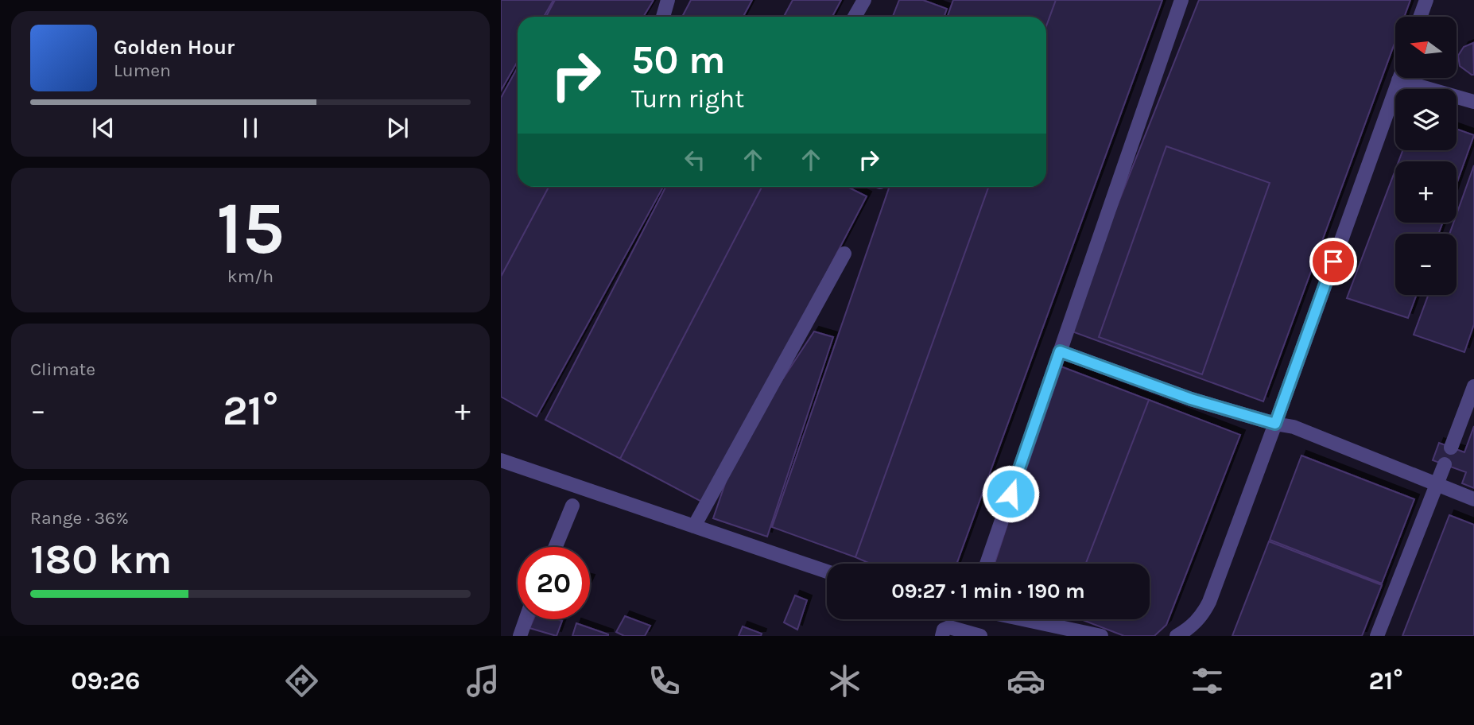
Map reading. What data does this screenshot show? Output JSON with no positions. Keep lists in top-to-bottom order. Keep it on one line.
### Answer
{"north":"left","page":{"map_buttons":["+","−"],"turn":["50 m","Turn right"],"song":["Golden Hour","Lumen"],"tile":[["15","km/h"],"Climate",["Range · 36%","180 km"]],"heat":["−","21°","+"],"limit":"20","trip":"09:27 · 1 min · 190 m","tabs":["09:26","21°"]}}
